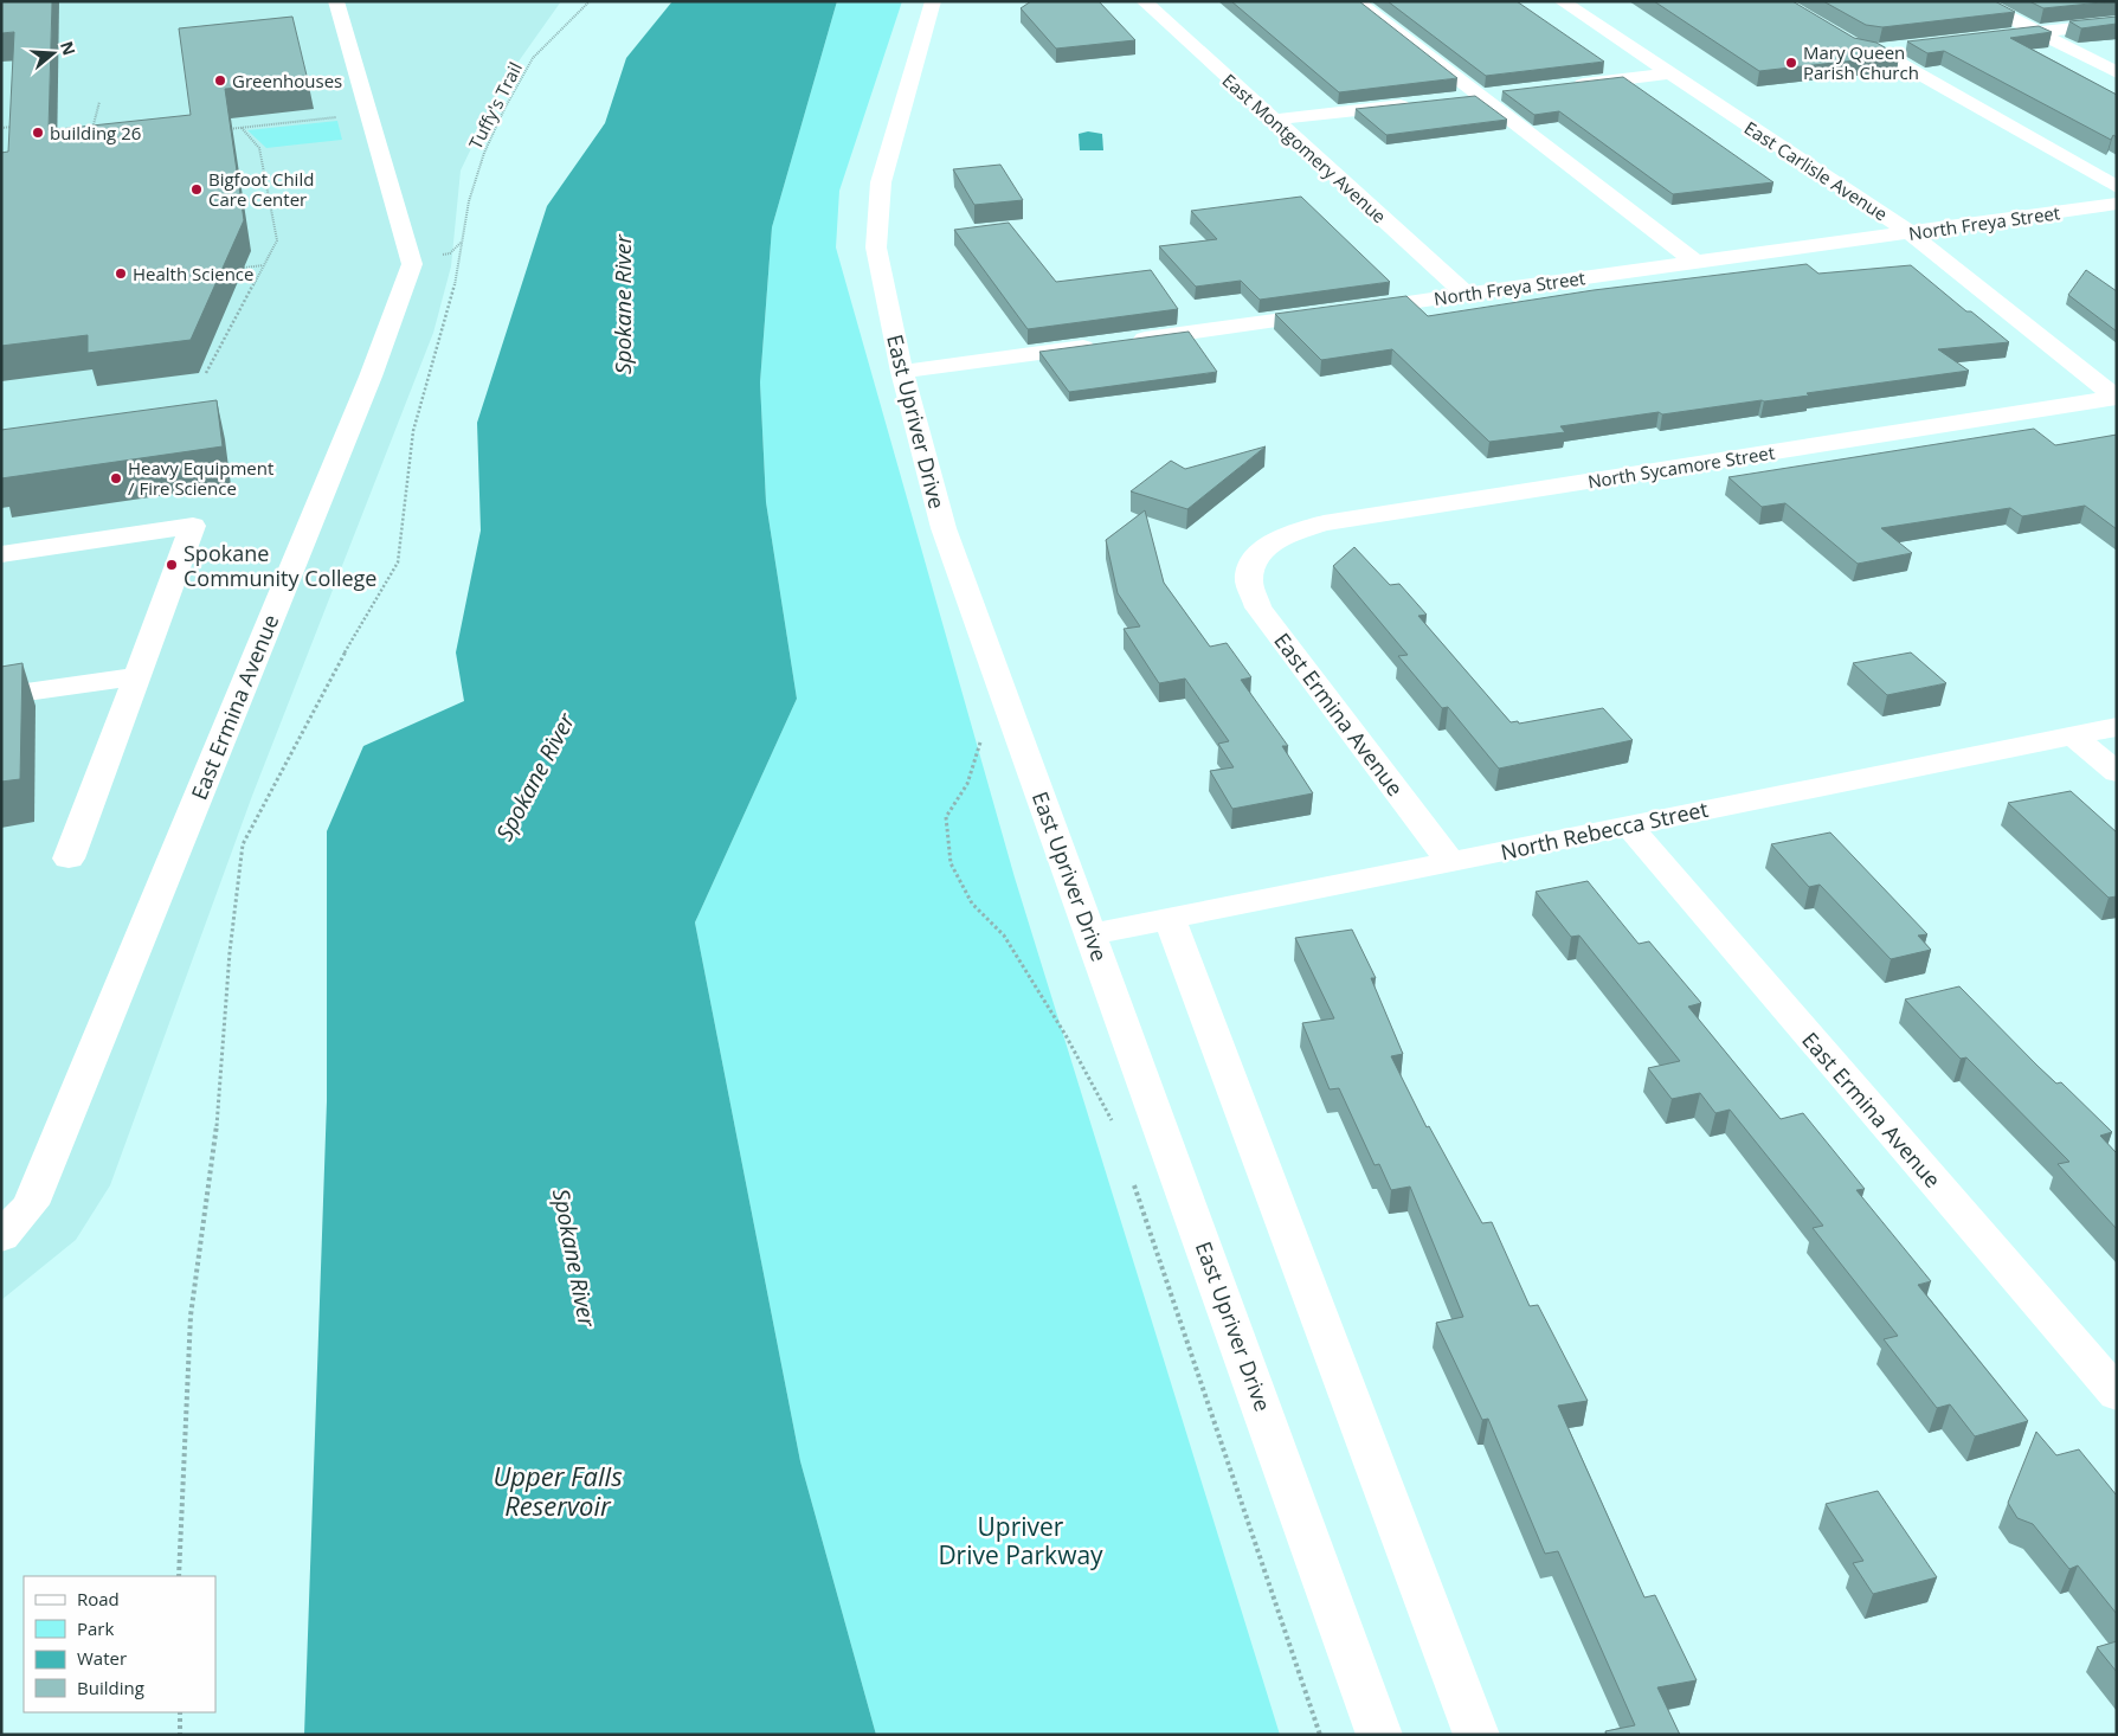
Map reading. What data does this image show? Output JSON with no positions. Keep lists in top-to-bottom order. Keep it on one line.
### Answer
{"streets":{"street":["East Montgomery Avenue","East Carlisle Avenue","North Freya Street","East Upriver Drive","North Sycamore Street","East Ermina Avenue","North Rebecca Street"],"path":["Tuffy's Trail"]},"crossings":[["East Montgomery Avenue","North Freya Street"],["East Carlisle Avenue","North Freya Street"],["East Carlisle Avenue","North Sycamore Street"],["North Freya Street","East Upriver Drive"],["East Upriver Drive","North Rebecca Street"],["North Sycamore Street","East Ermina Avenue"],["East Ermina Avenue","North Rebecca Street"]],"water":["Spokane River","Upper Falls Reservoir"],"parks":["Upriver Drive Parkway"],"places":["Mary Queen Parish Church","Greenhouses","building 26","Bigfoot Child Care Center","Health Science","Heavy Equipment / Fire Science","Spokane Community College"],"legend":["Road","Park","Water","Building"],"north":"right"}
